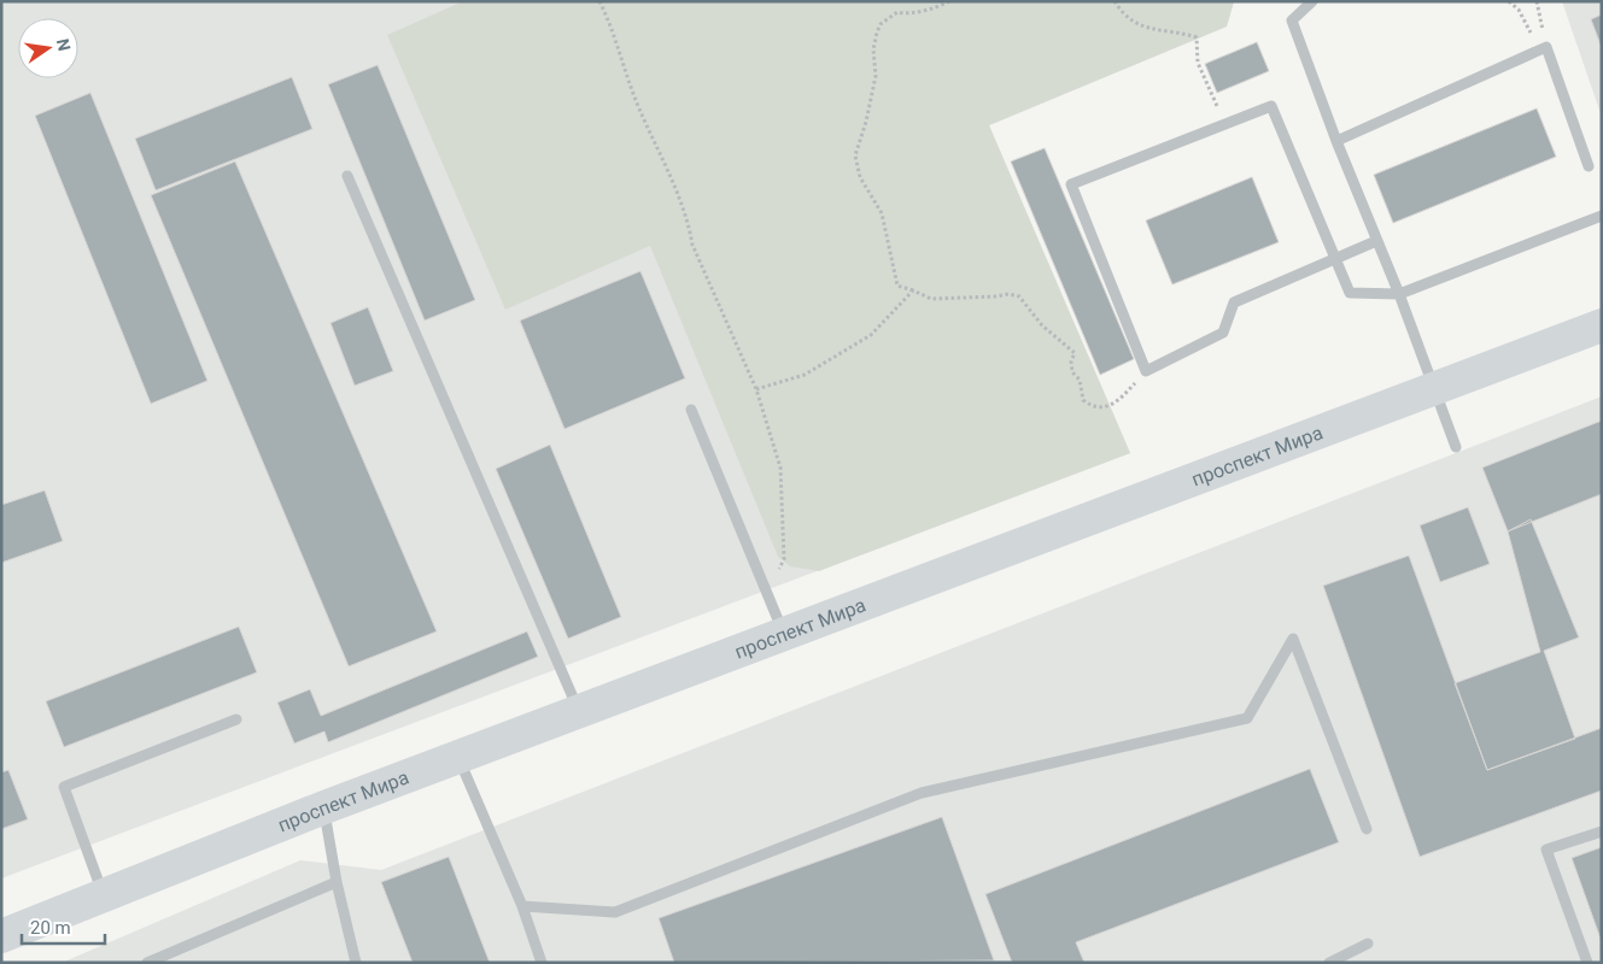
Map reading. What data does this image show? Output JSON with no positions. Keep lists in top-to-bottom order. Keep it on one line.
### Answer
{"streets":{"main road":["проспект Мира"]},"scale_bar":"20 m","north":"right"}
